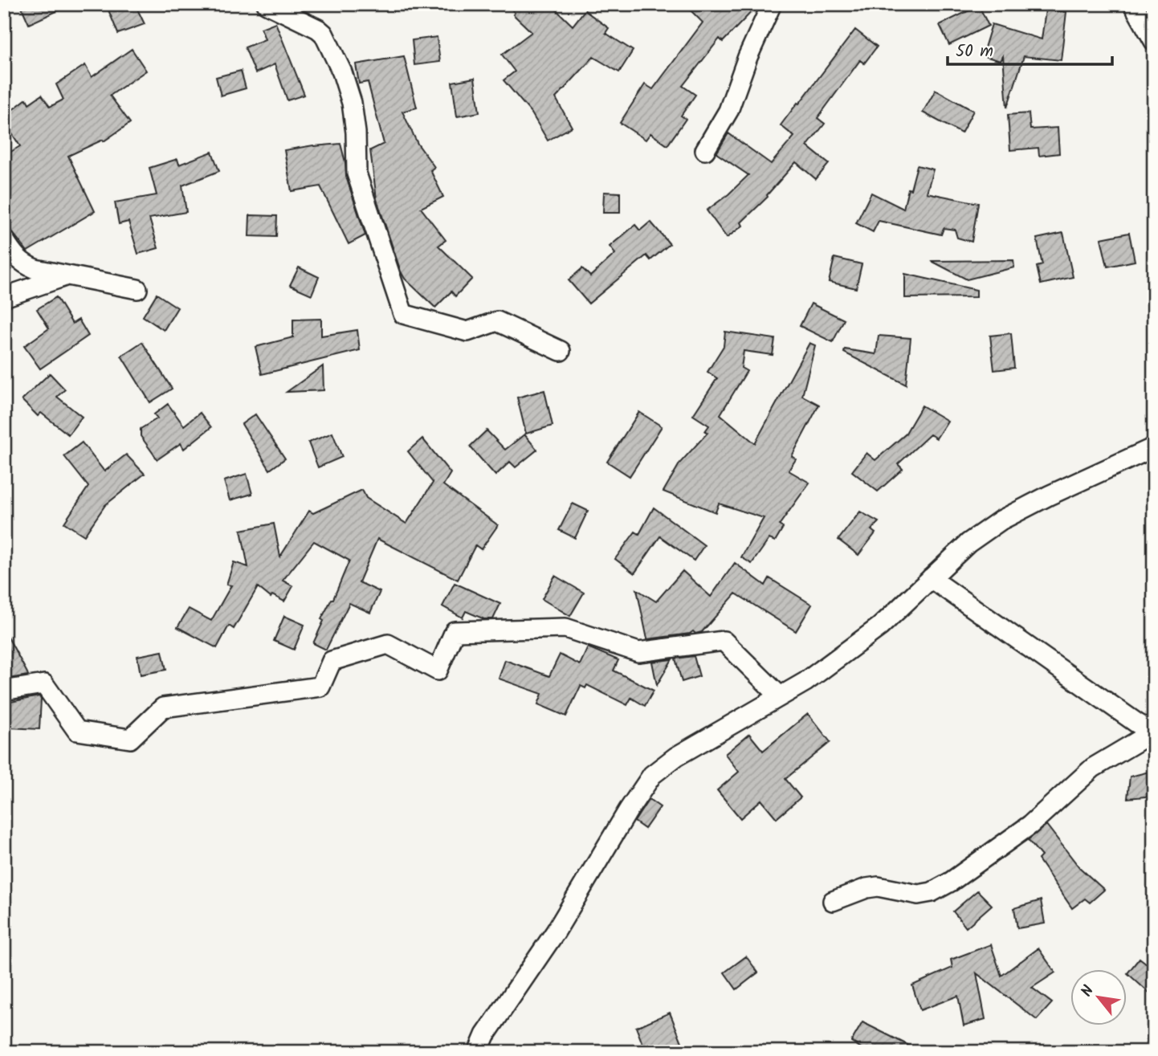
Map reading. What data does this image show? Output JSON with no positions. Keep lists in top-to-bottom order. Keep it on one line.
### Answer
{"scale_bar":"50 m","north":"top left"}
